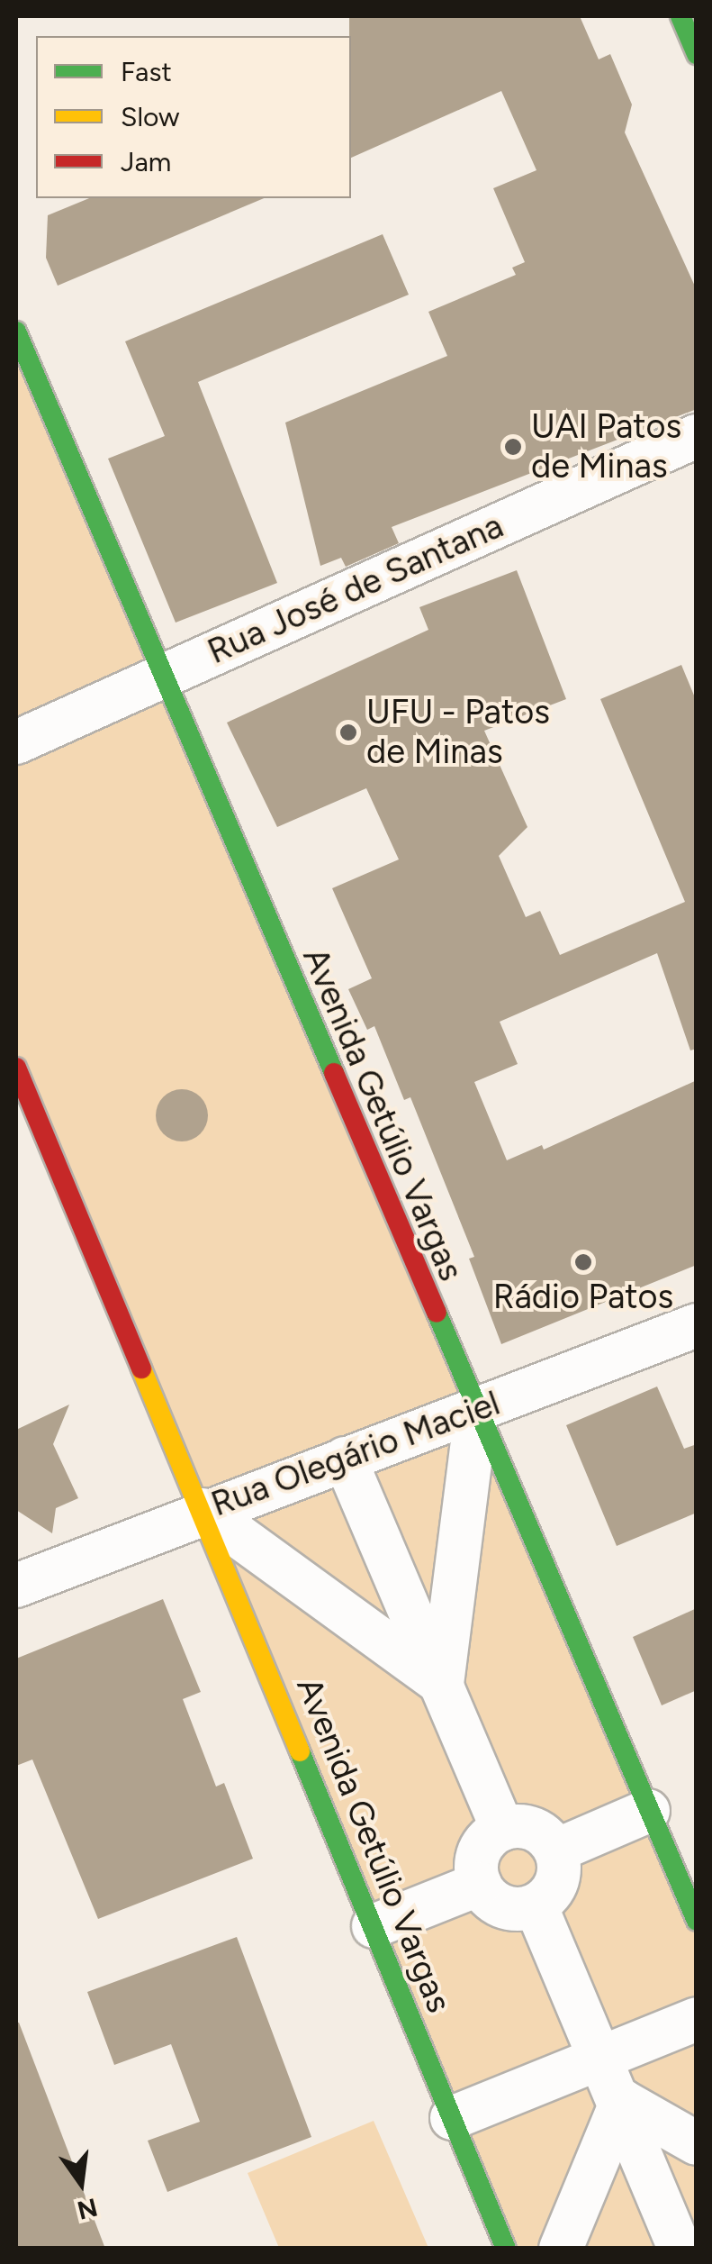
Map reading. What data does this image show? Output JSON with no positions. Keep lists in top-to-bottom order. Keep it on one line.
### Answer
{"streets":{"street":["Rua José de Santana","Avenida Getúlio Vargas","Rua Olegário Maciel"]},"crossings":[["Rua José de Santana","Avenida Getúlio Vargas"],["Avenida Getúlio Vargas","Rua Olegário Maciel"]],"places":["UAI Patos de Minas","UFU - Patos de Minas","Rádio Patos"],"legend":["Fast","Slow","Jam"],"north":"bottom"}
